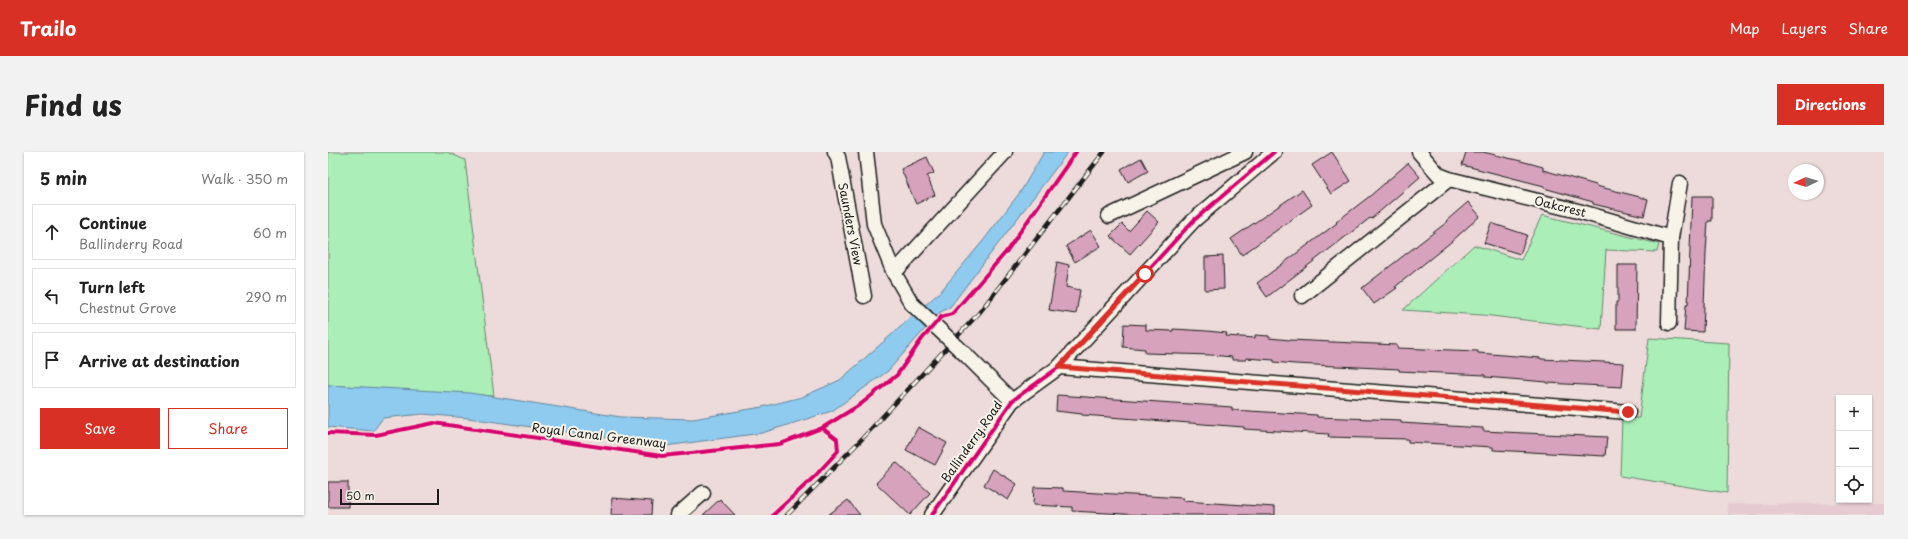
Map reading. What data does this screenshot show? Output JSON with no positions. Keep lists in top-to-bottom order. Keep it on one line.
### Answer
{"streets":{"street":["Oakcrest","Saunders View","Ballinderry Road"],"cycle path":["Royal Canal Greenway"]},"scale_bar":"50 m","north":"left","page":{"header":"Trailo","nav":["Map","Layers","Share"],"title":"Find us","buttons":["Directions",["Save","Share"]],"heading":["5 min","Walk · 350 m"],"list":[["Continue","Ballinderry Road","60 m"],["Turn left","Chestnut Grove","290 m"],"Arrive at destination"],"map_buttons":["+","−"],"scale":"50 m"}}
